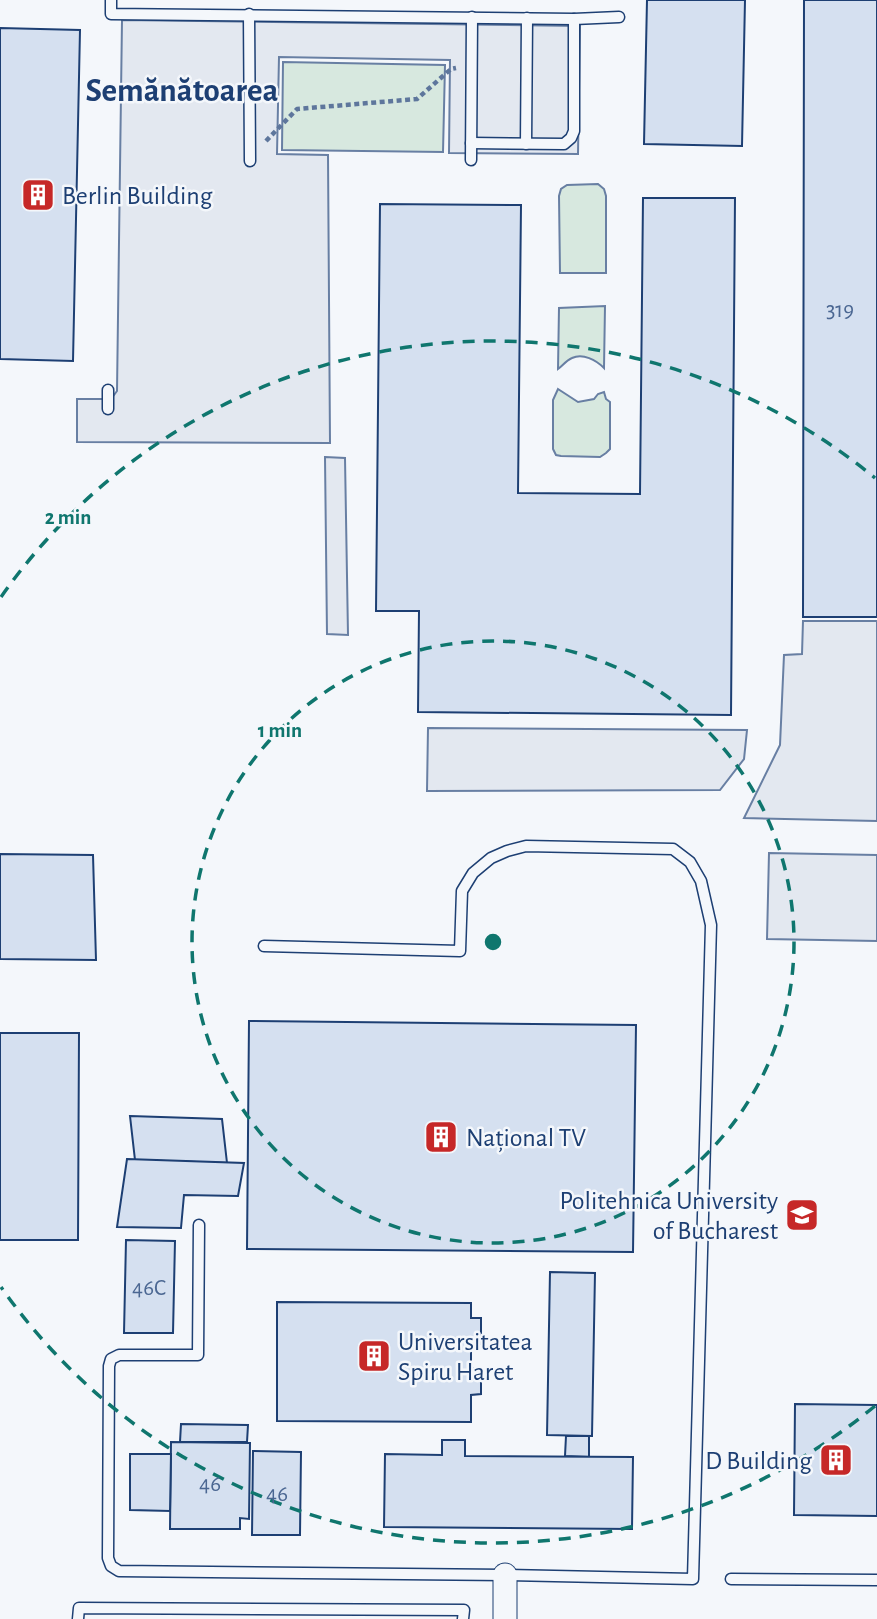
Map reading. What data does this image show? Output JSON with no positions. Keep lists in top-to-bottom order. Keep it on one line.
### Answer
{"districts":["Semănătoarea"],"places":{"building":["Berlin Building","Național TV","Universitatea Spiru Haret","D Building"],"school or university":["Politehnica University of Bucharest"]},"house_numbers":["319","46C","46","46"],"rings":["2 min","1 min"]}
